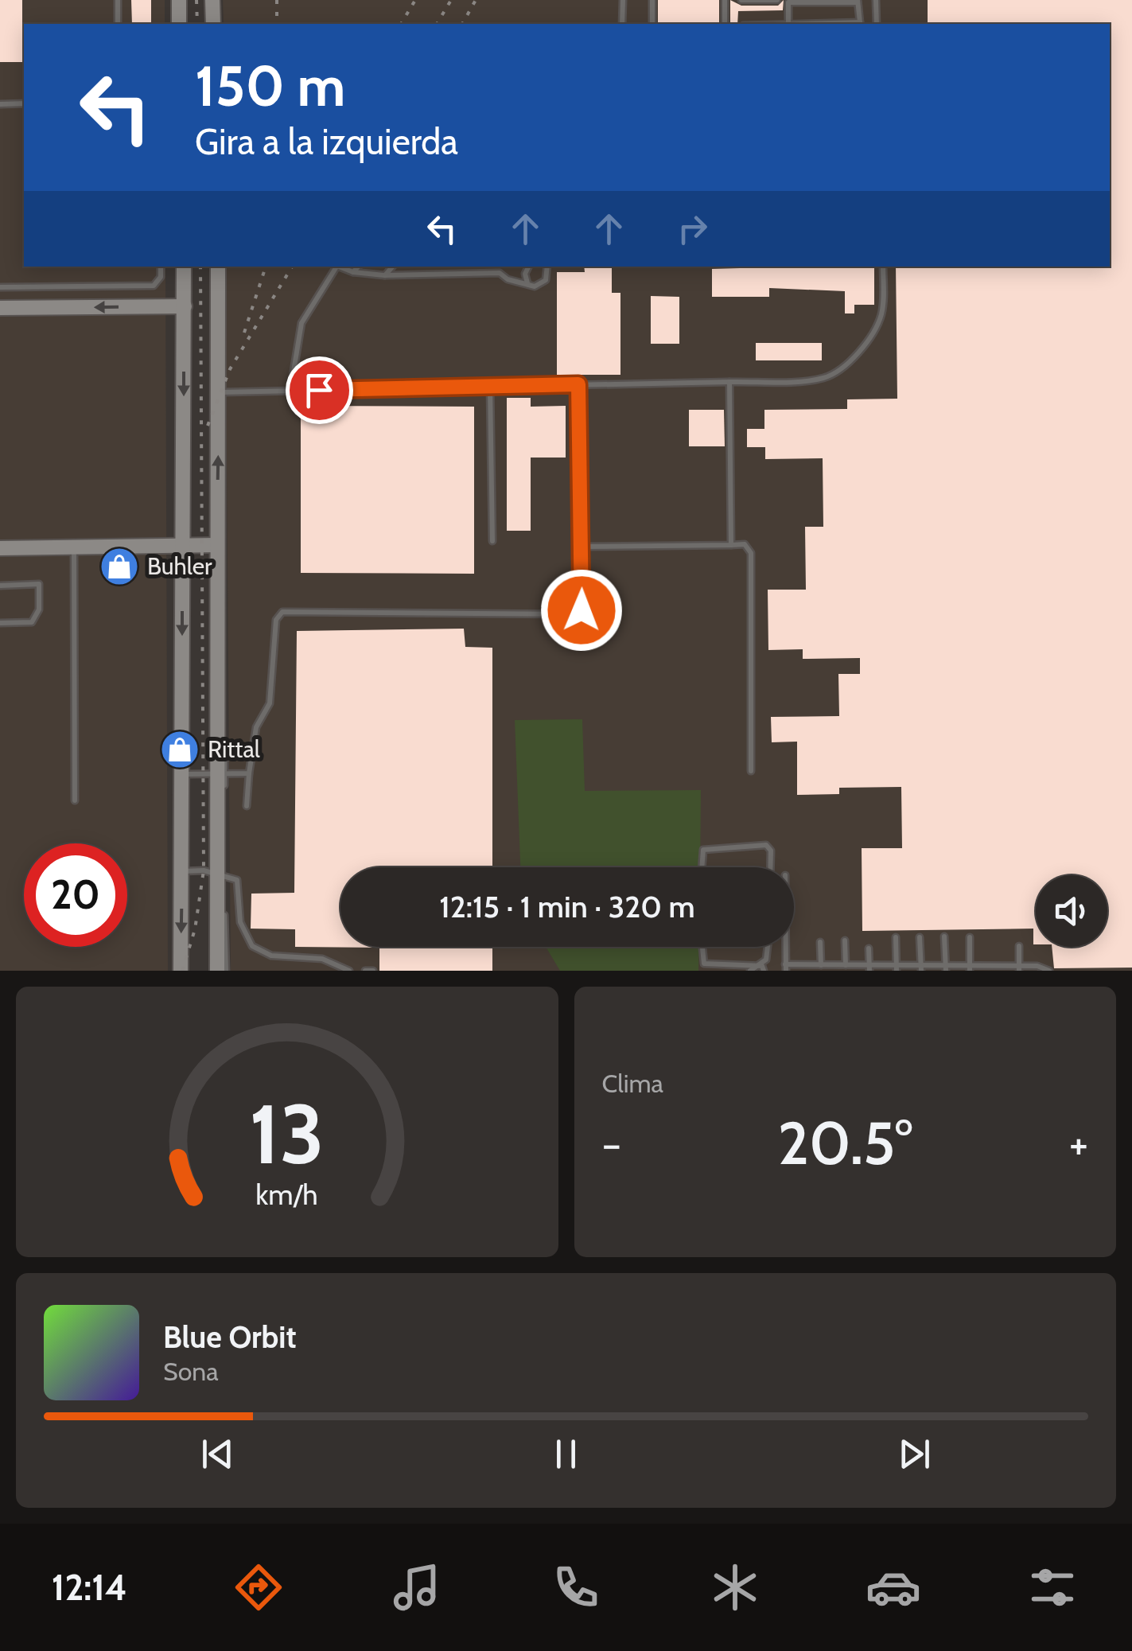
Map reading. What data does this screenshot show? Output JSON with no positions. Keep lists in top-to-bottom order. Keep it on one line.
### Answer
{"places":{"shop":["Buhler","Rittal"]},"page":{"turn":["150 m","Gira a la izquierda"],"limit":"20","trip":"12:15 · 1 min · 320 m","tile":"Clima","heat":["−","20.5°","+"],"song":["Blue Orbit","Sona"],"tabs":"12:14","gauge":["13","km/h"]}}
